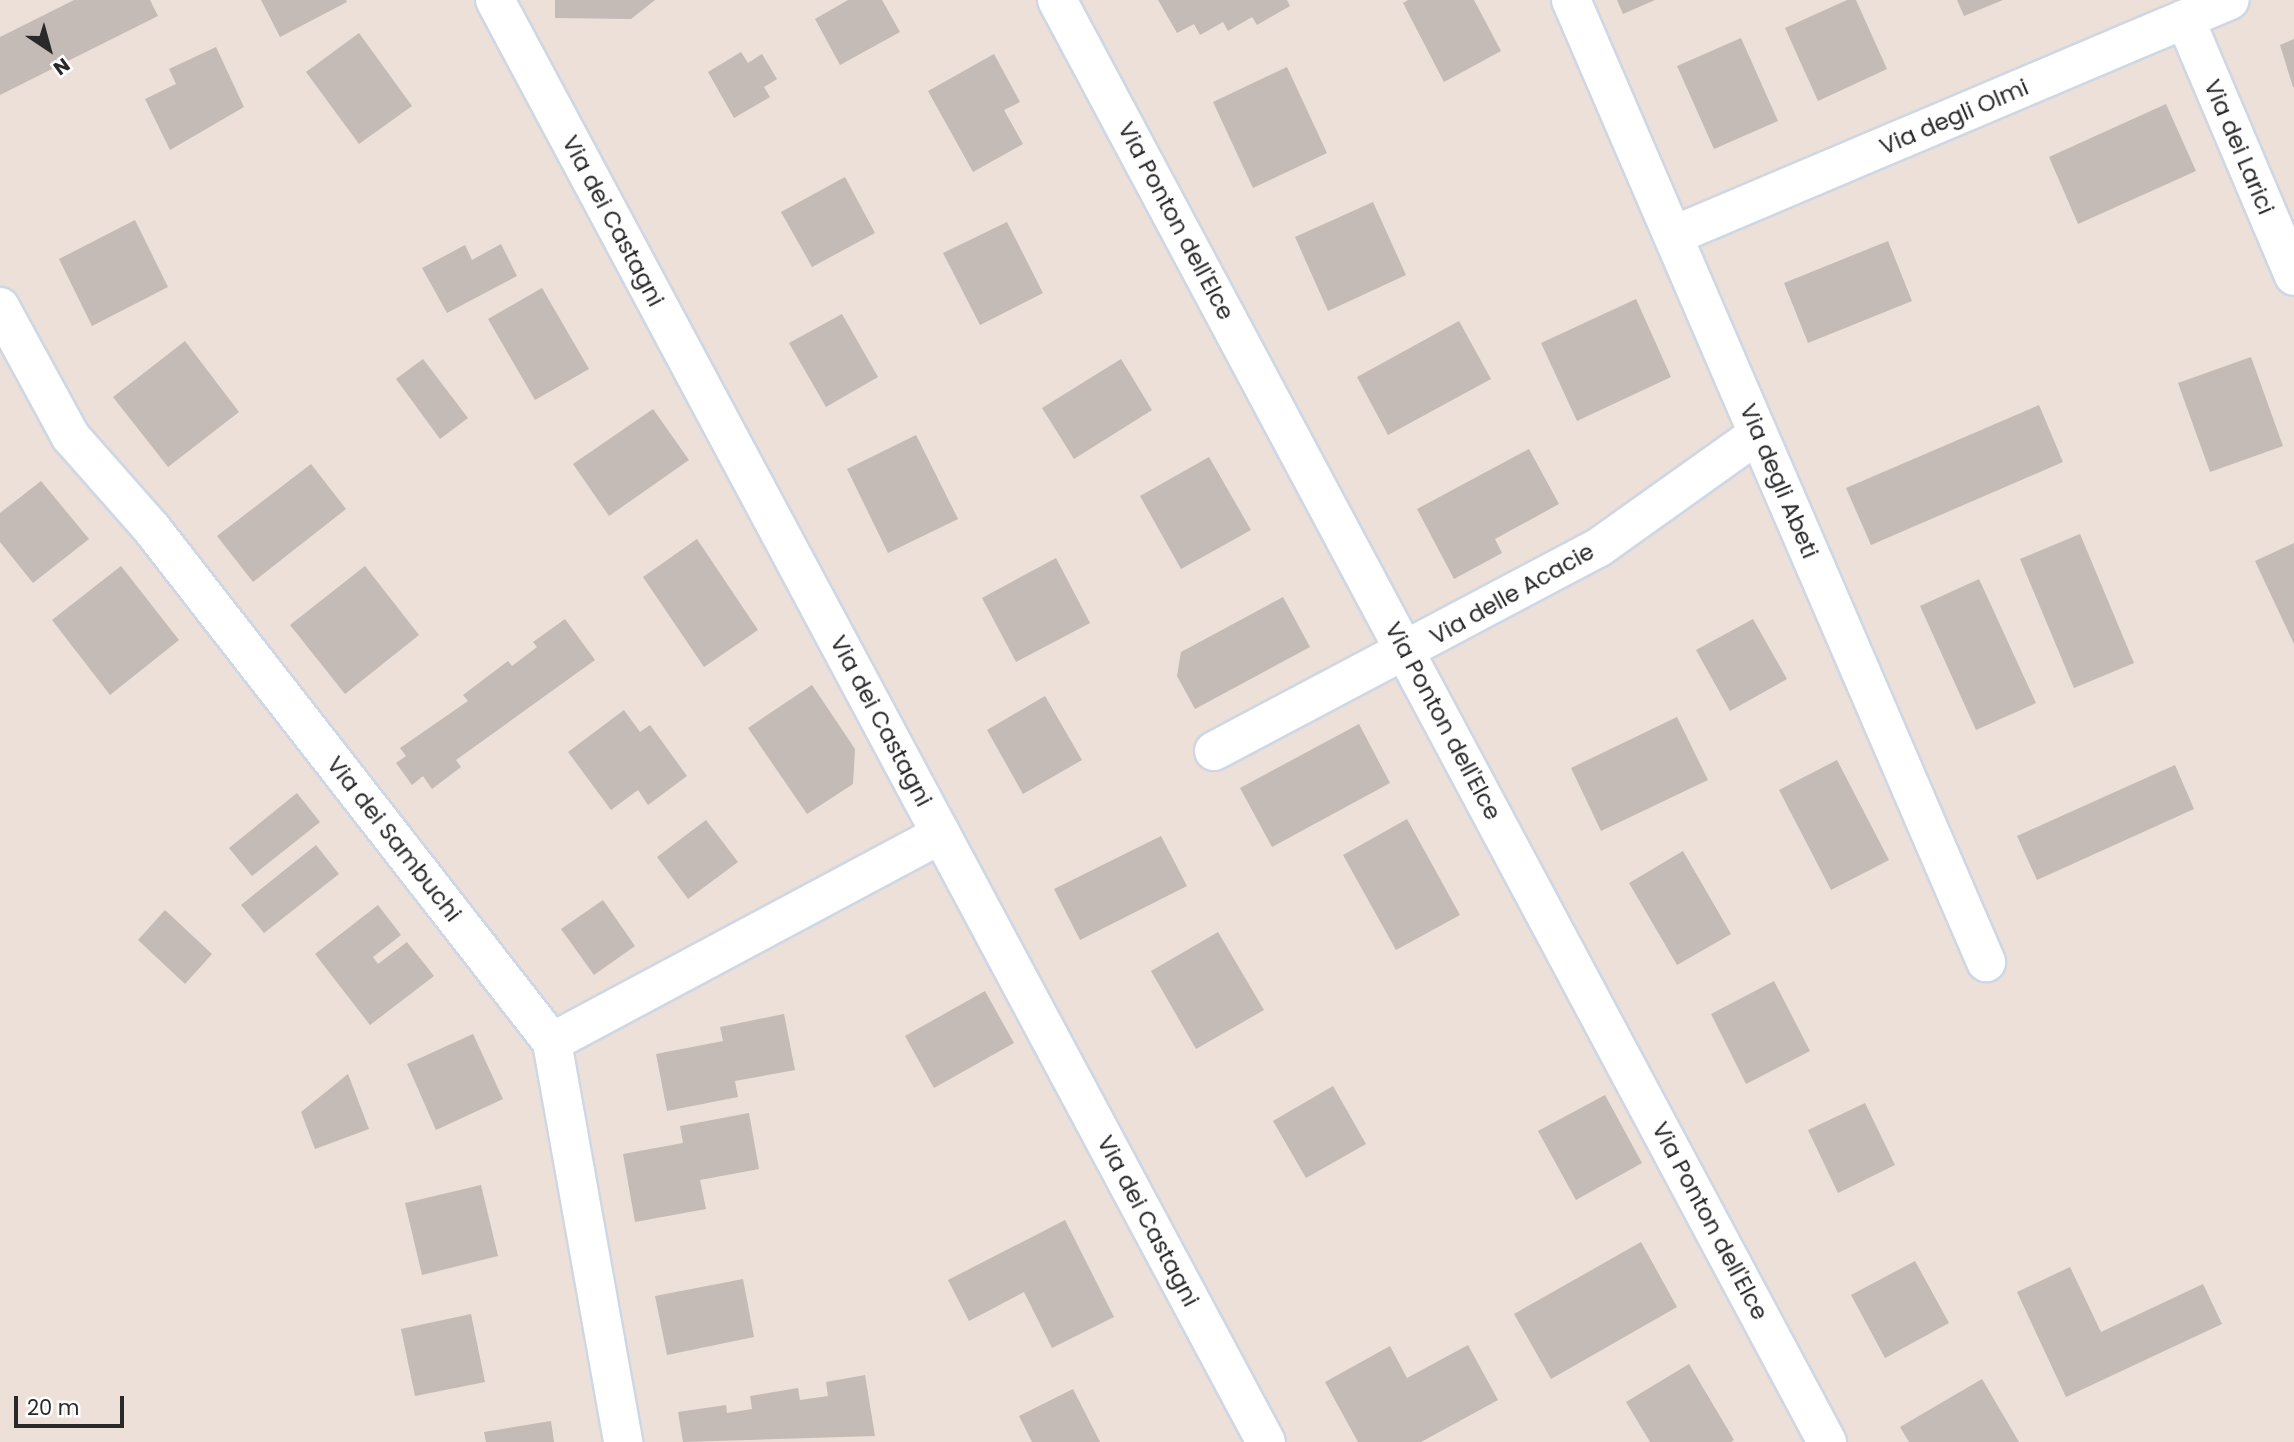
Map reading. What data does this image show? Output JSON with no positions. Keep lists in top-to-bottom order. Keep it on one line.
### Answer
{"streets":{"street":["Via degli Olmi","Via dei Larici","Via dei Castagni","Via Ponton dell'Elce","Via degli Abeti","Via delle Acacie","Via dei Sambuchi"]},"crossings":[["Via degli Olmi","Via dei Larici"],["Via degli Olmi","Via degli Abeti"],["Via Ponton dell'Elce","Via delle Acacie"],["Via degli Abeti","Via delle Acacie"]],"scale_bar":"20 m","north":"bottom right"}
